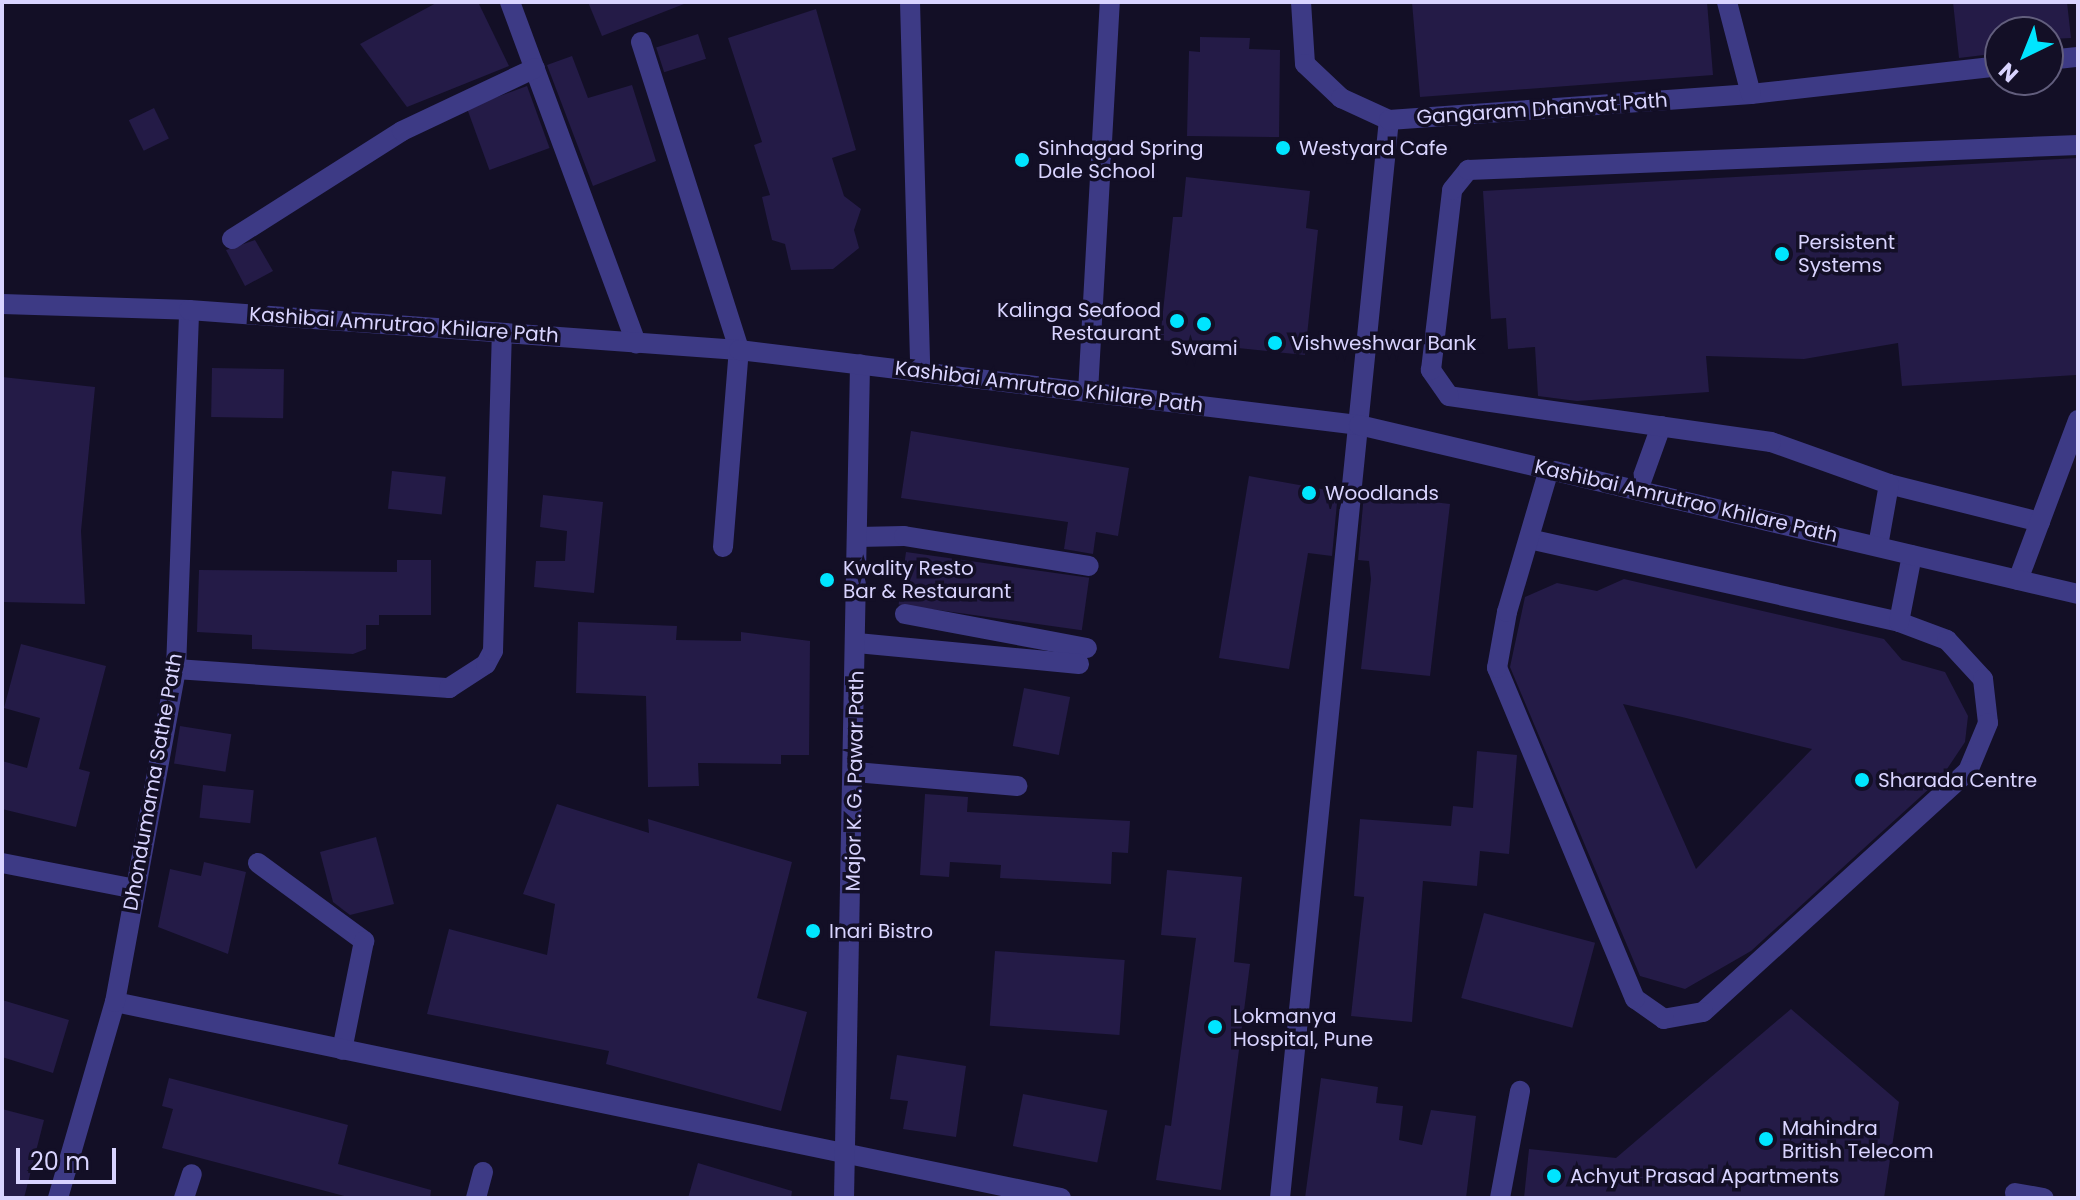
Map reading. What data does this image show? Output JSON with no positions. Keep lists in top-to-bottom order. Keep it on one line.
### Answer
{"streets":{"street":["Gangaram Dhanvat Path","Kashibai Amrutrao Khilare Path","Major K. G. Pawar Path","Dhondumama Sathe Path"]},"crossings":[["Gangaram Dhanvat Path","Kashibai Amrutrao Khilare Path"],["Kashibai Amrutrao Khilare Path","Major K. G. Pawar Path"],["Kashibai Amrutrao Khilare Path","Dhondumama Sathe Path"]],"places":["Westyard Cafe","Sinhagad Spring Dale School","Persistent Systems","Kalinga Seafood Restaurant","Swami","Vishweshwar Bank","Woodlands","Kwality Resto Bar & Restaurant","Sharada Centre","Inari Bistro","Lokmanya Hospital, Pune","Mahindra British Telecom","Achyut Prasad Apartments"],"scale_bar":"20 m","north":"bottom left"}
